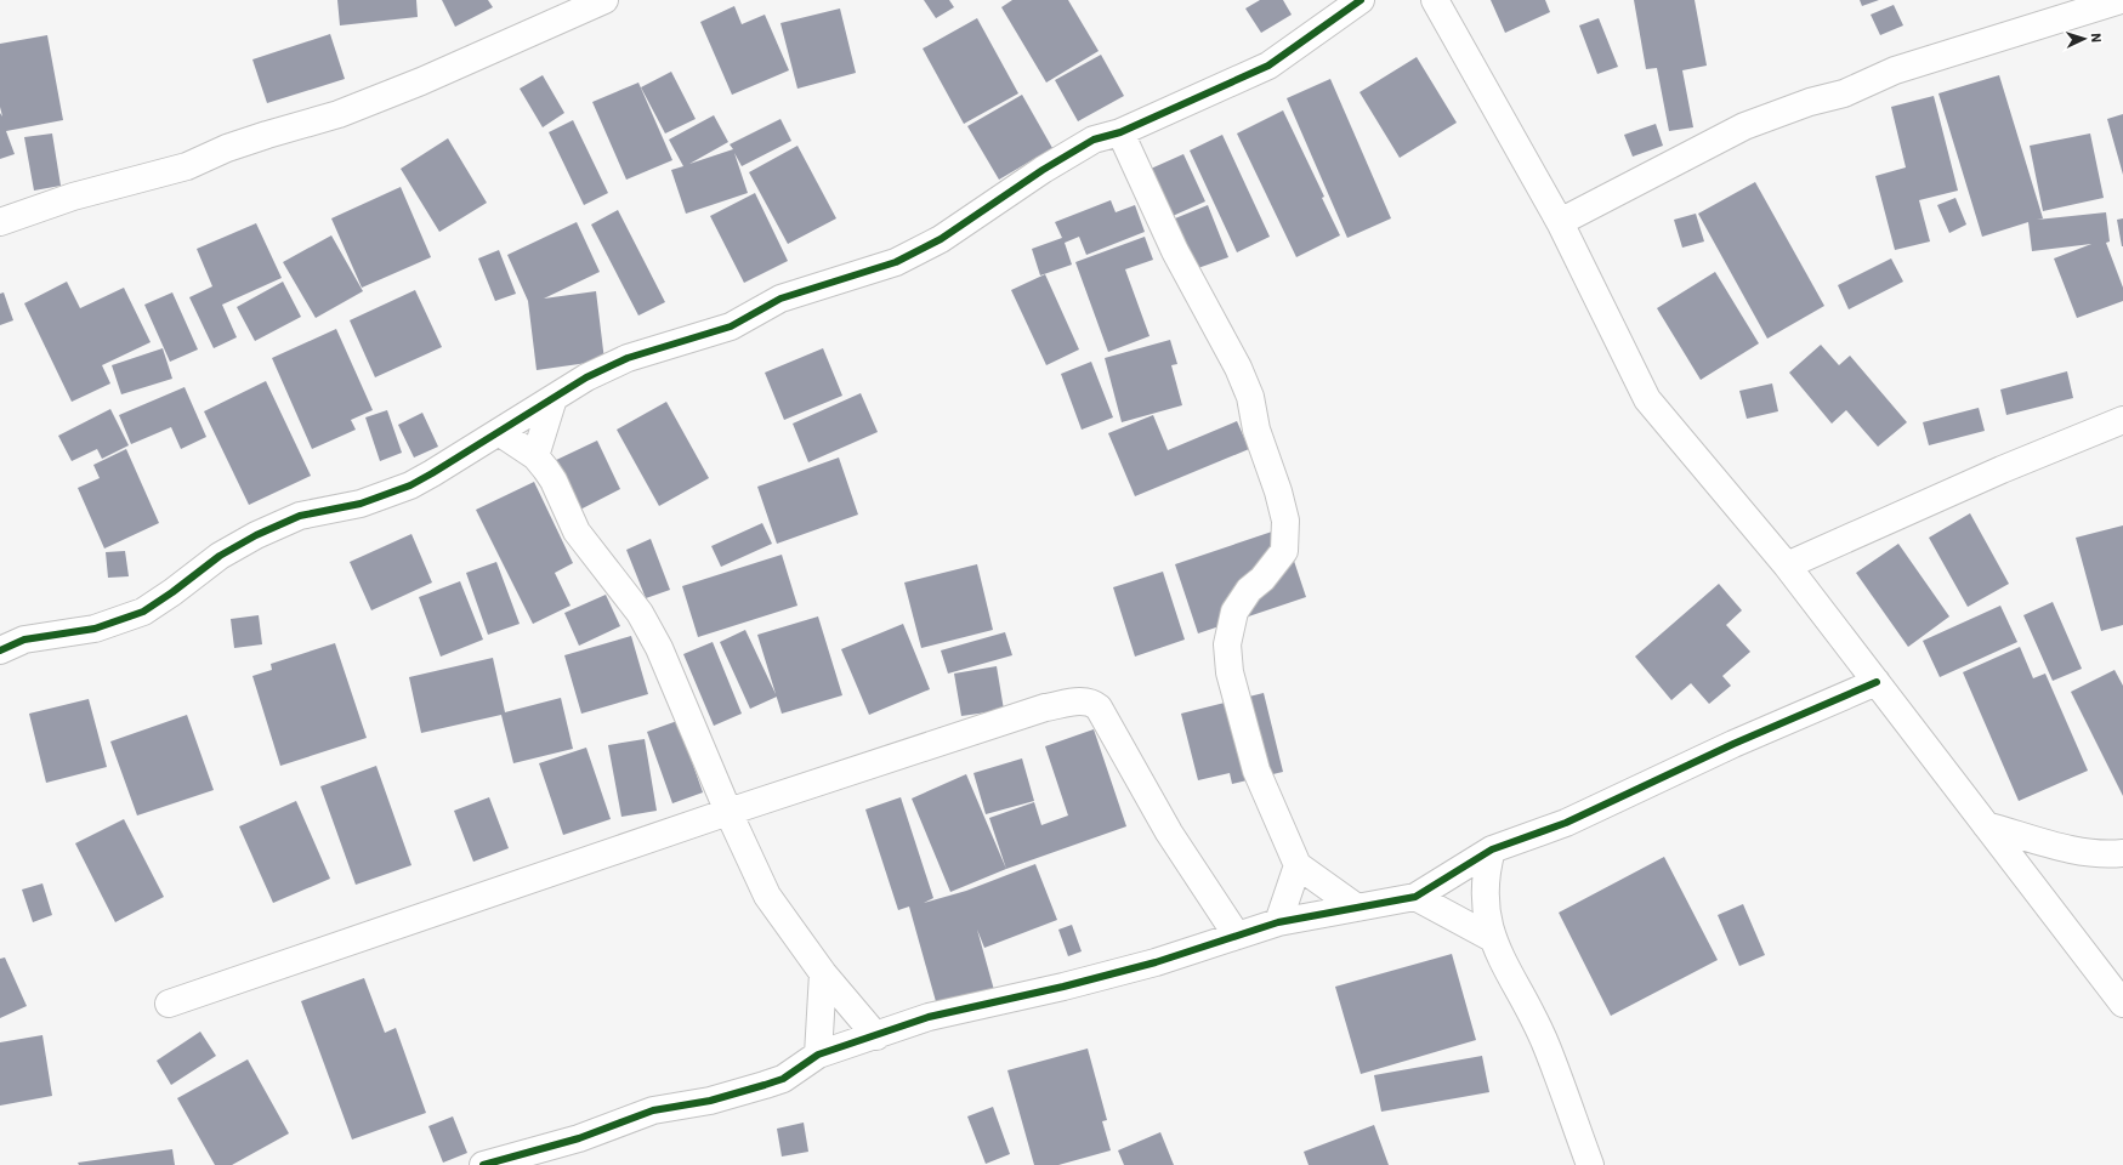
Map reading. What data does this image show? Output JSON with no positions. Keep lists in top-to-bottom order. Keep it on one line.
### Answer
{"north":"right"}
